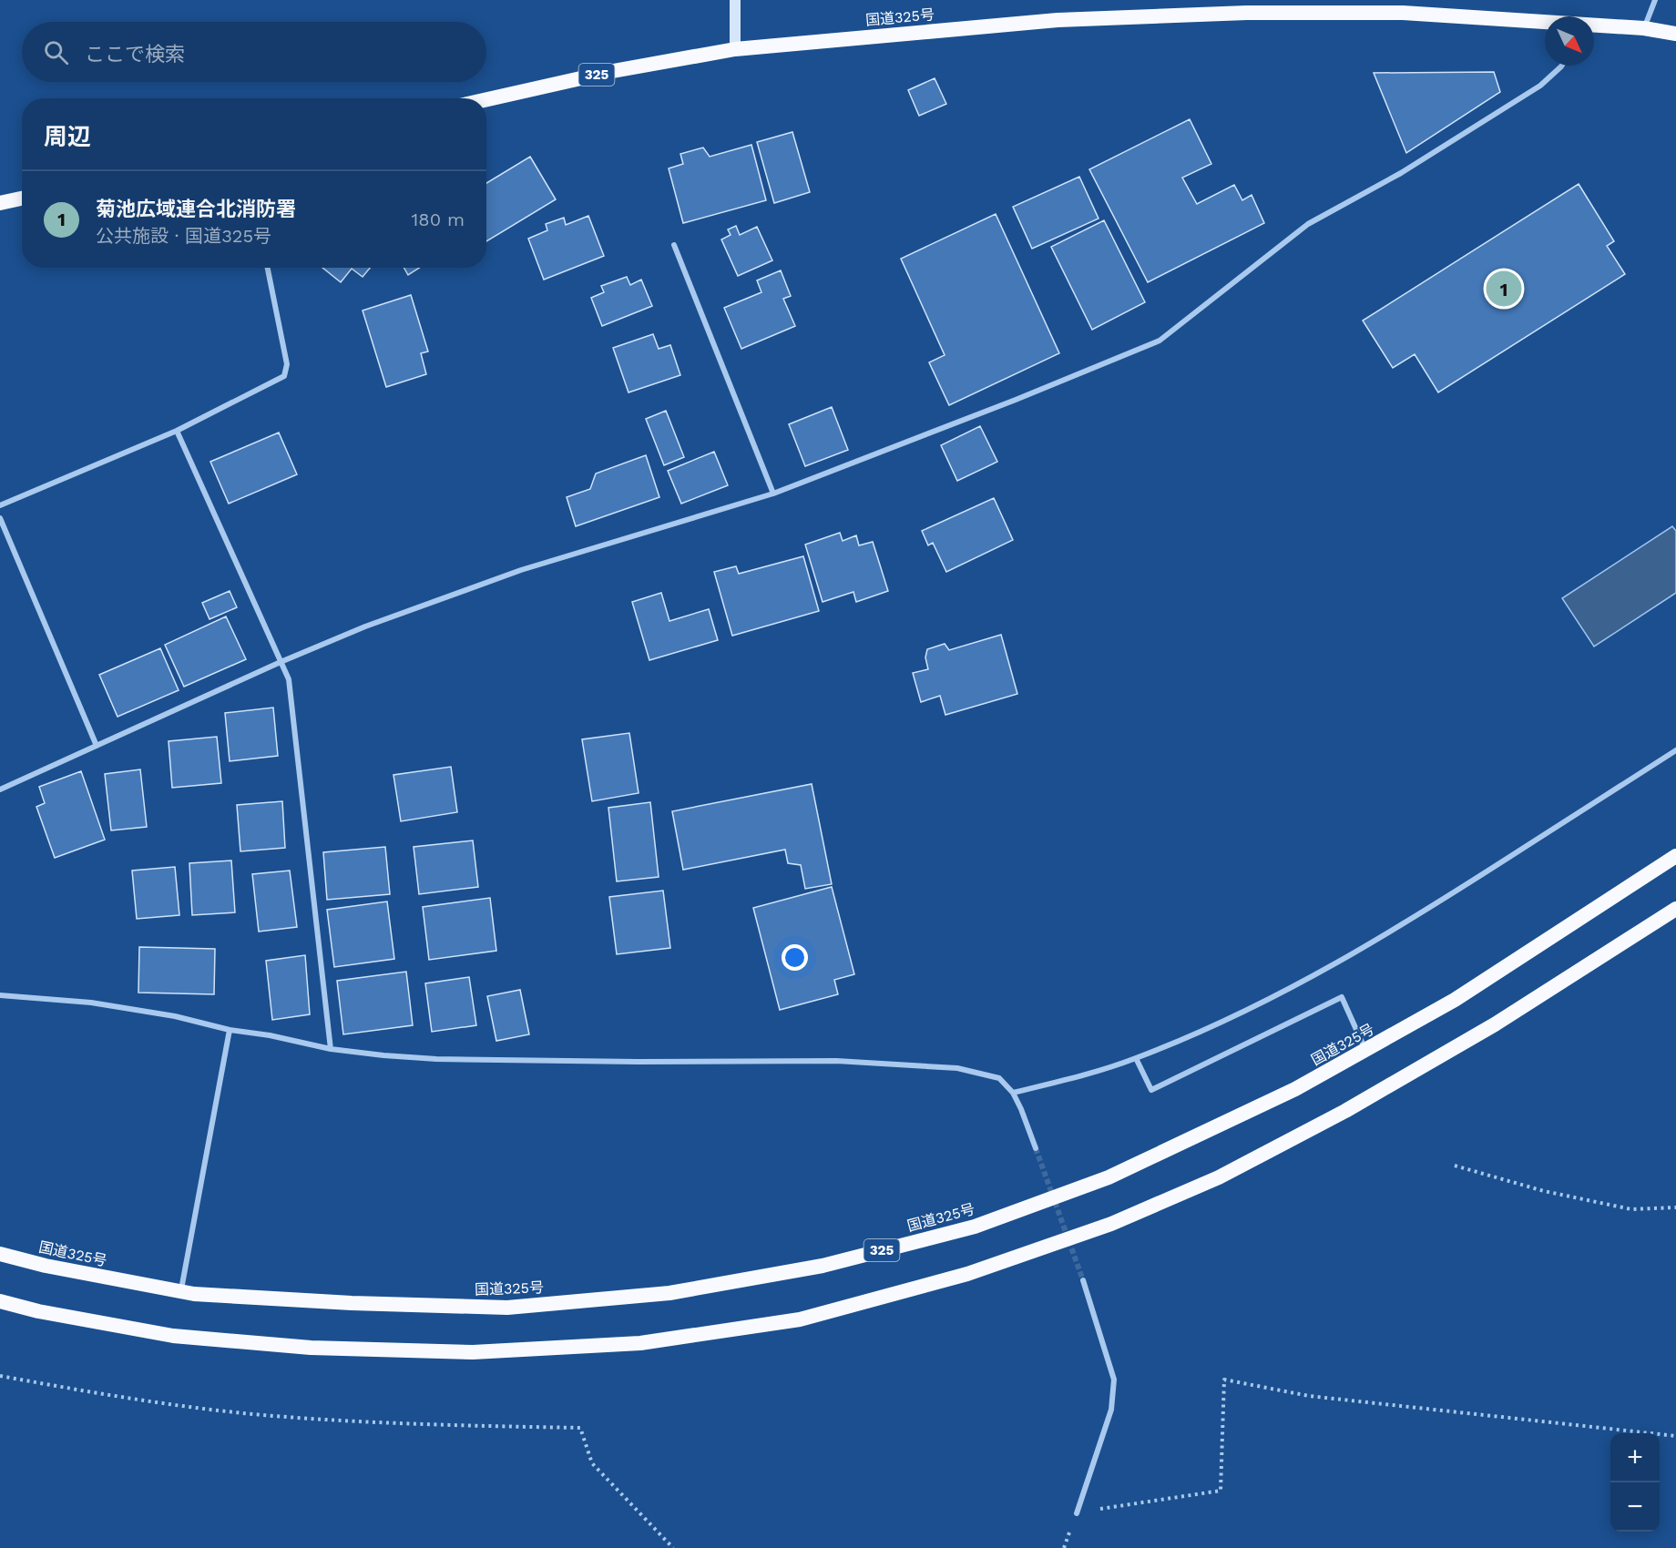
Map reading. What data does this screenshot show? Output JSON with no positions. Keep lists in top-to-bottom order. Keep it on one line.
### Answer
{"streets":{"highway":["国道325号","325"]},"north":"bottom right","page":{"search":"ここで検索","heading":"周辺","list":[{"mark":"1","name":"菊池広域連合北消防署","note":"公共施設 · 国道325号","value":"180 m"}],"pins":"1","map_buttons":["+","−"]}}
